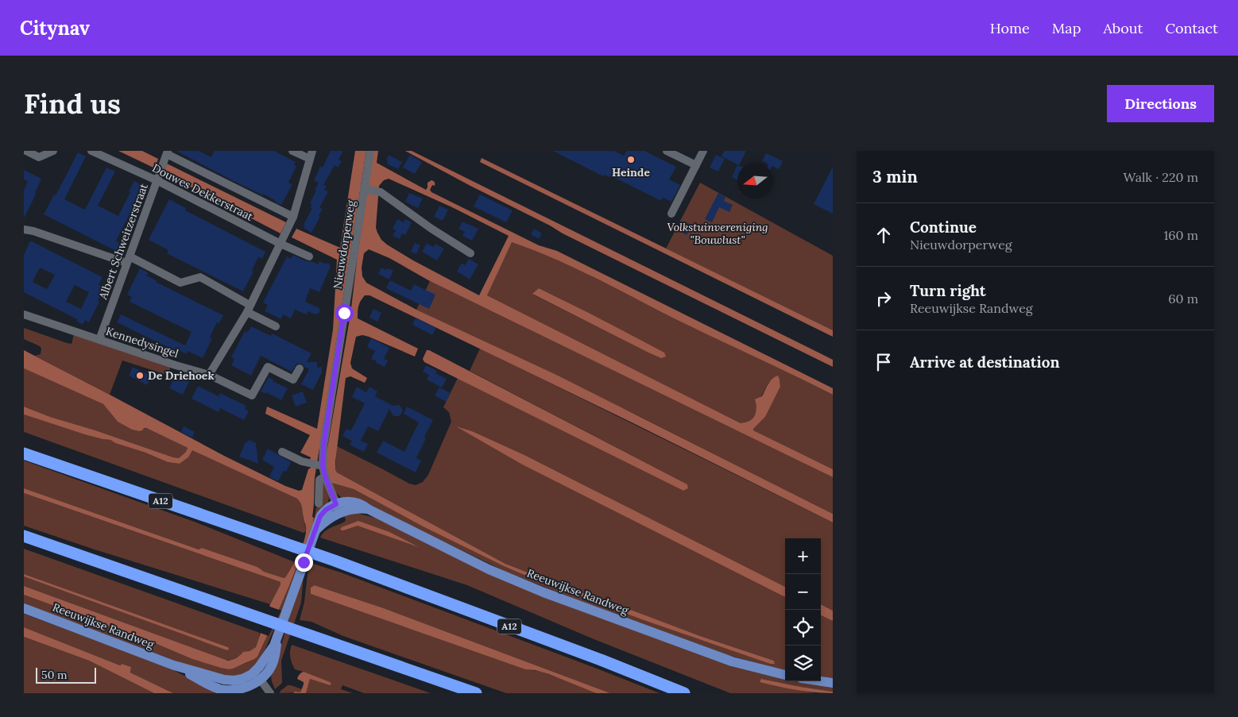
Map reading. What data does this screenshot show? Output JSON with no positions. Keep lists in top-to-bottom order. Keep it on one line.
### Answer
{"streets":{"highway":["A12"],"main road":["Reeuwijkse Randweg"],"street":["Douwes Dekkerstraat","Albert Schweitzerstraat","Nieuwdorperweg","Kennedysingel"]},"crossings":[["Douwes Dekkerstraat","Albert Schweitzerstraat"],["Albert Schweitzerstraat","Kennedysingel"],["Nieuwdorperweg","Reeuwijkse Randweg"]],"parks":["Volkstuinvereniging \"Bouwlust\""],"places":["Heinde","De Driehoek"],"scale_bar":"50 m","north":"left","page":{"header":"Citynav","nav":["Home","Map","About","Contact"],"buttons":"Directions","title":"Find us","heading":["3 min","Walk · 220 m"],"list":[["Continue","Nieuwdorperweg","160 m"],["Turn right","Reeuwijkse Randweg","60 m"],"Arrive at destination"],"map_buttons":["+","−"],"scale":"50 m"}}
